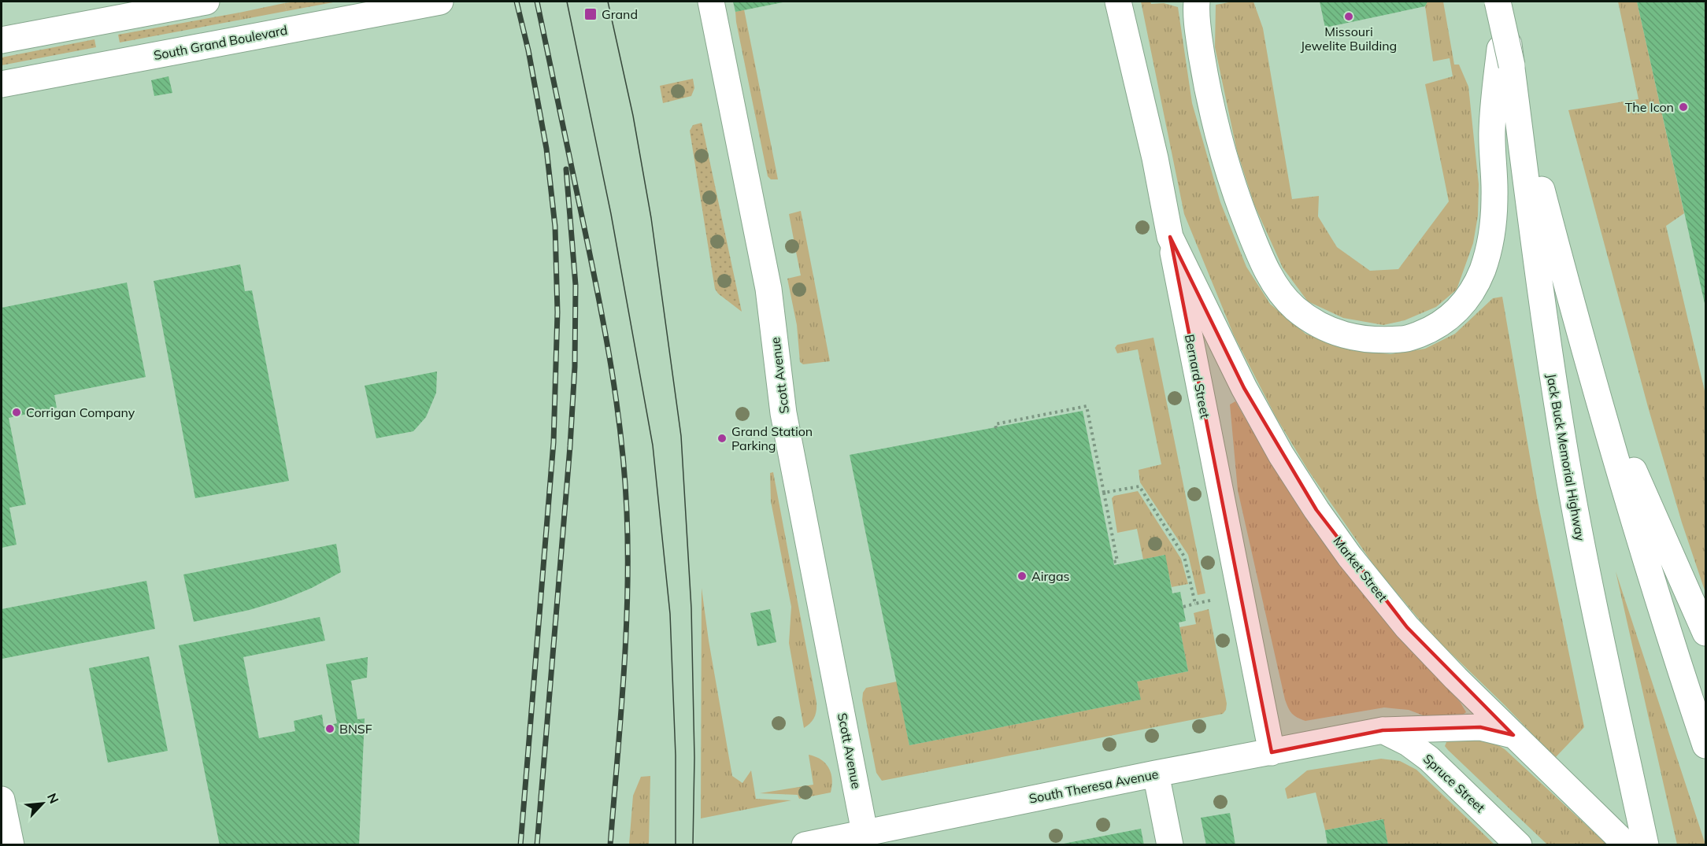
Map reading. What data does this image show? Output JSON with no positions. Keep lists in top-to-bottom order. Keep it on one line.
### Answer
{"streets":{"main road":["South Grand Boulevard","Scott Avenue","Bernard Street","Jack Buck Memorial Highway","Market Street","Spruce Street","South Theresa Avenue"]},"crossings":[["Scott Avenue","South Theresa Avenue"],["Bernard Street","Market Street"],["Bernard Street","South Theresa Avenue"],["Market Street","South Theresa Avenue"],["Spruce Street","South Theresa Avenue"]],"places":{"transit":["Grand"],"other":["Missouri Jewelite Building","The Icon","Corrigan Company","Grand Station Parking","Airgas","BNSF"]},"north":"top right"}
